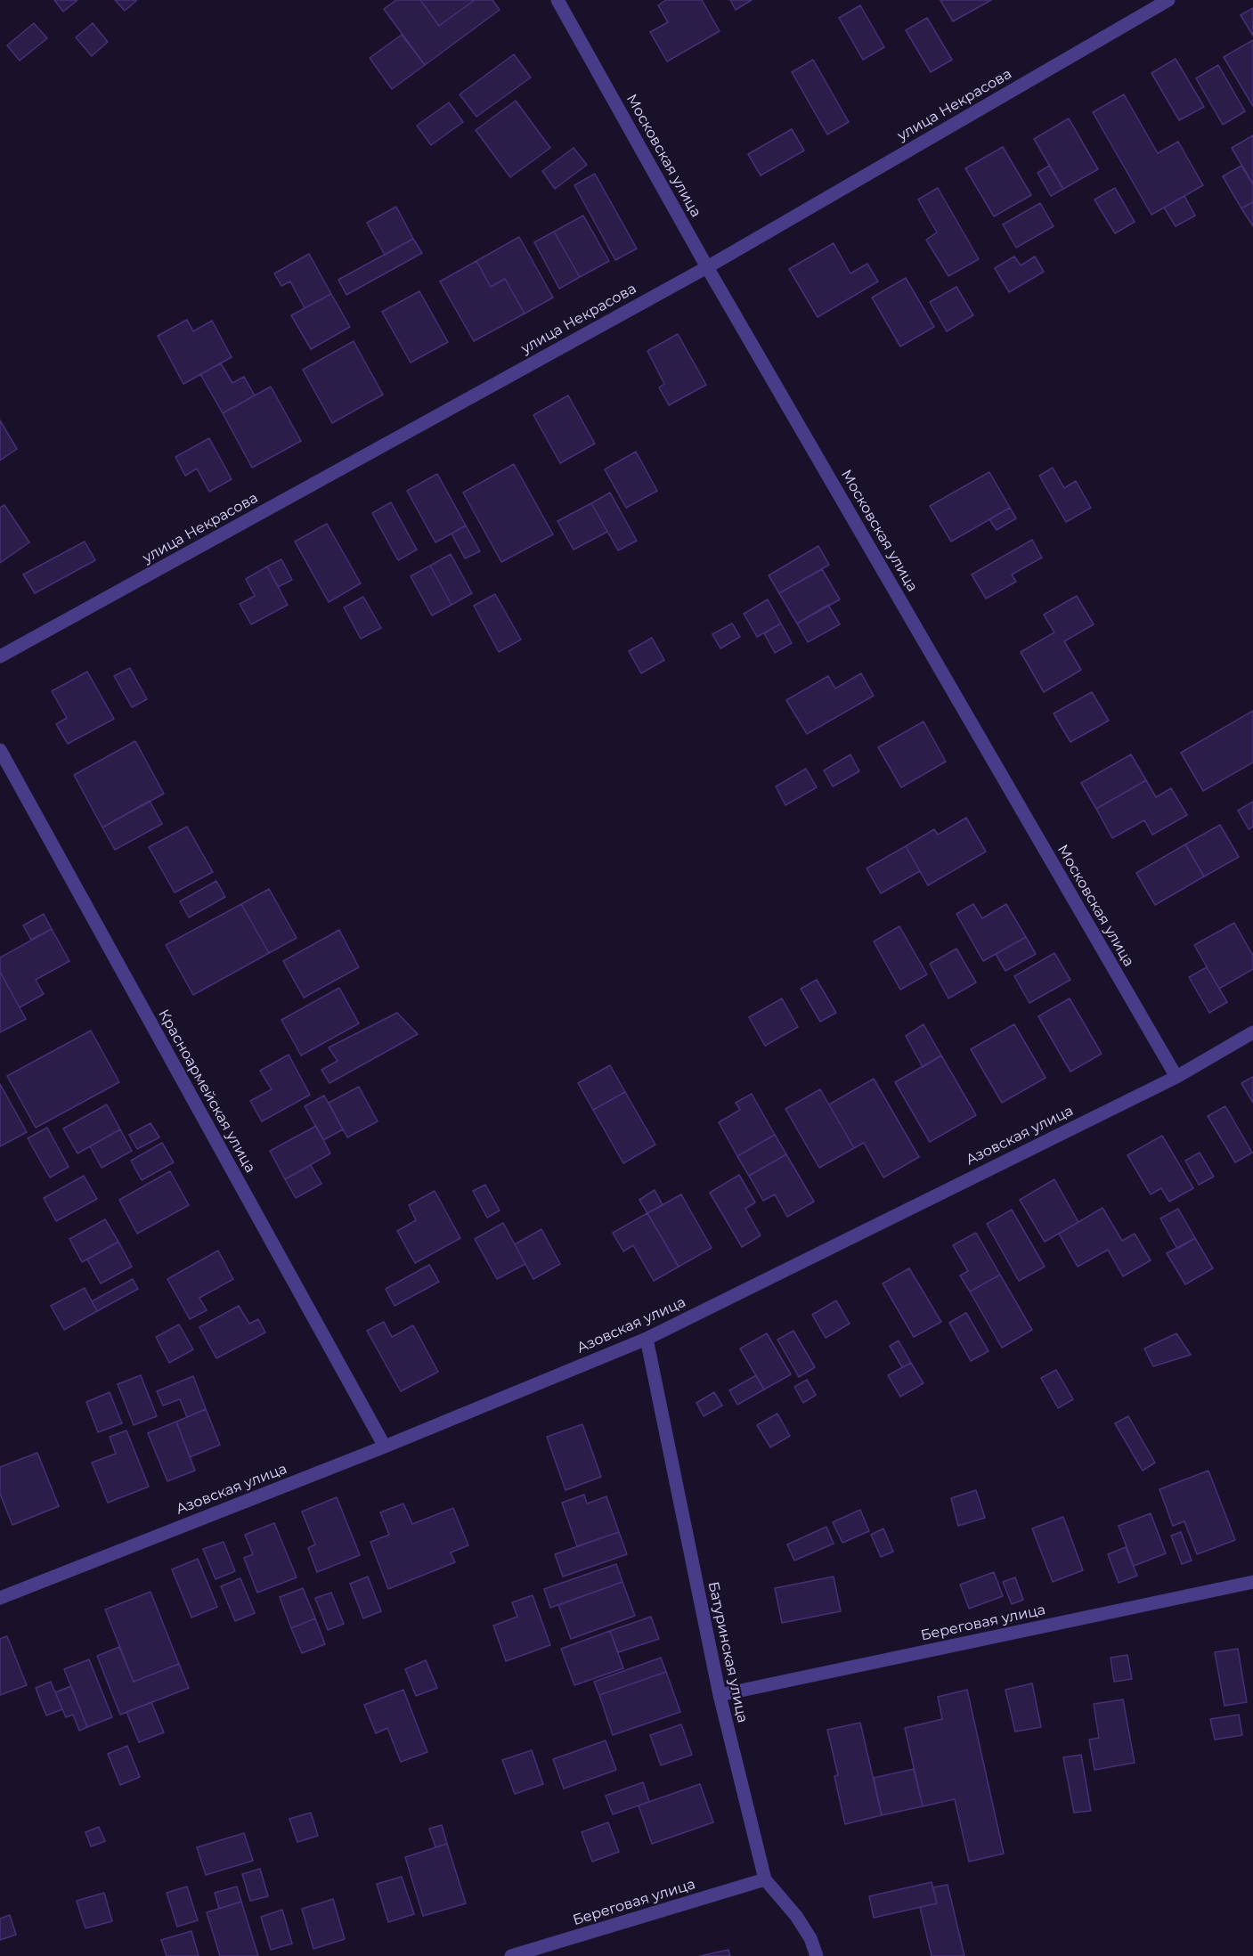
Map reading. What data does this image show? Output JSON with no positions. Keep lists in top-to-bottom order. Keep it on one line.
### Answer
{"streets":{"street":["улица Некрасова","Московская улица","Красноармейская улица","Азовская улица","Береговая улица","Батуринская улица"]},"crossings":[["улица Некрасова","Московская улица"],["Московская улица","Азовская улица"],["Красноармейская улица","Азовская улица"],["Азовская улица","Батуринская улица"],["Береговая улица","Батуринская улица"]]}
